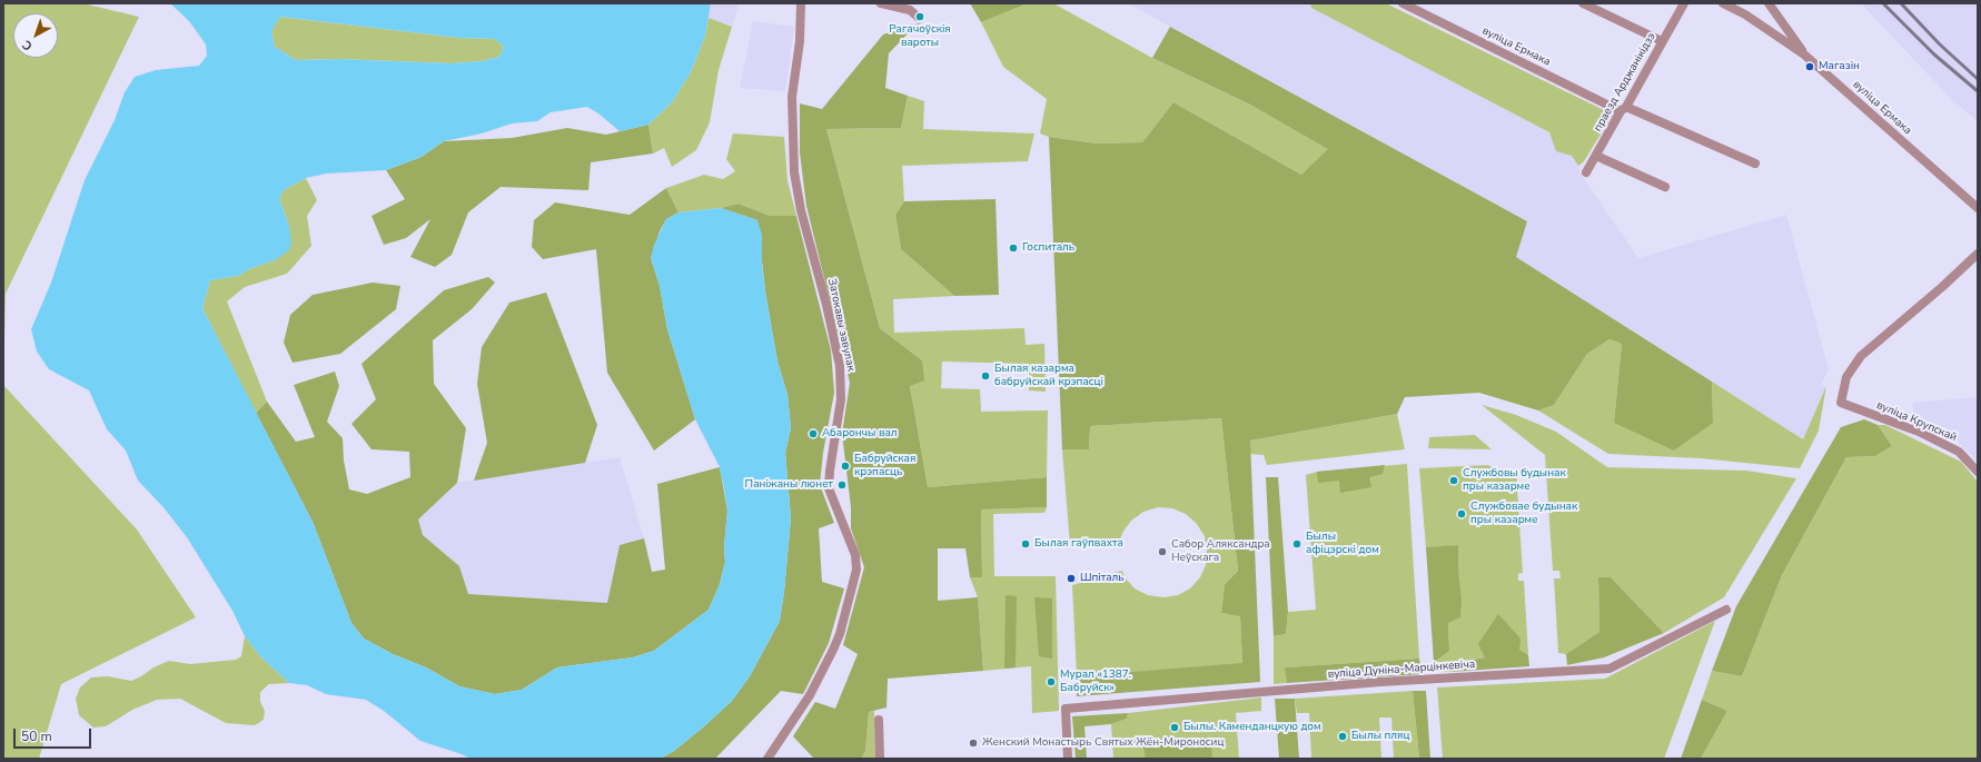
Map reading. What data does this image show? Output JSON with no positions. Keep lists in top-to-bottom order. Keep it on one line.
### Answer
{"streets":{"street":["вуліца Ермака","праезд Арджанікідзэ","Затокавы завулак","вуліца Крупскай","вуліца Дуніна-Марцінкевіча"]},"crossings":[["вуліца Ермака","праезд Арджанікідзэ"]],"places":["Рагачоўскія вароты","Магазін","Госпиталь","Былая казарма бабруйскай крэпасці","Абарончы вал","Бабруйская крэпасць","Службовы будынак пры казарме","Паніжаны люнет","Службовае будынак пры казарме","Былая гаўпвахта","Былы афіцэрскі дом","Сабор Аляксандра Неўскага","Шпіталь","Мурал «1387. Бабруйск»","Былы. Каменданцкую дом","Былы пляц","Женский Монастырь Святых Жён-Мироносиц"],"scale_bar":"50 m","north":"bottom left"}
